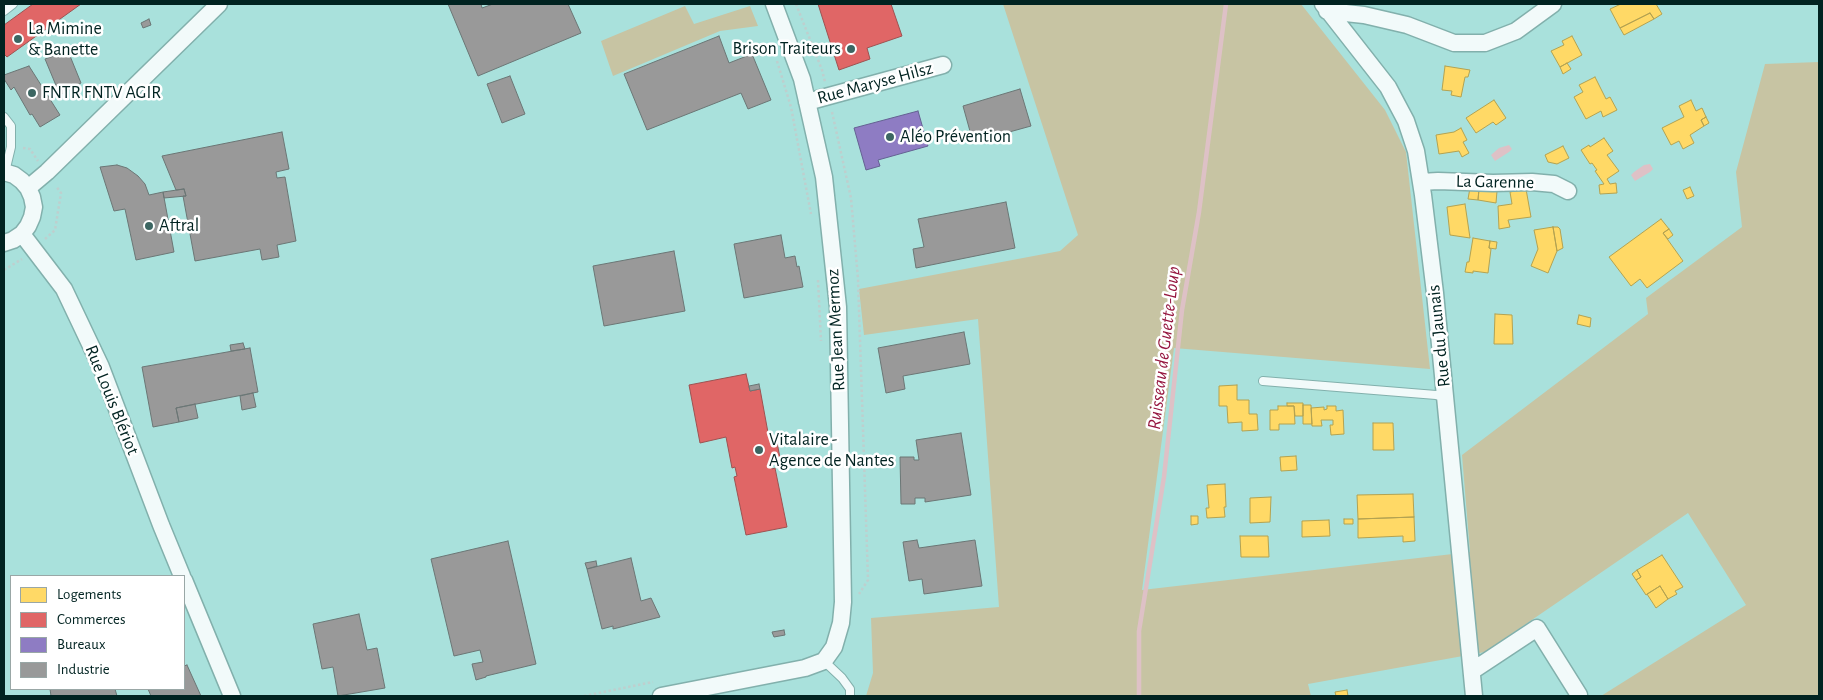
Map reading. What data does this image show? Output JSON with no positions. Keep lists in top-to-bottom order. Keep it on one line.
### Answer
{"streets":{"street":["Rue Maryse Hilsz","La Garenne","Rue Jean Mermoz","Rue du Jaunais","Rue Louis Blériot"]},"crossings":[["Rue Maryse Hilsz","Rue Jean Mermoz"],["La Garenne","Rue du Jaunais"]],"water":["Ruisseau de Guette-Loup"],"places":["La Mimine & Banette","Brison Traiteurs","FNTR FNTV AGIR","Aléo Prévention","Aftral","Vitalaire - Agence de Nantes"],"legend":["Logements","Commerces","Bureaux","Industrie"]}
